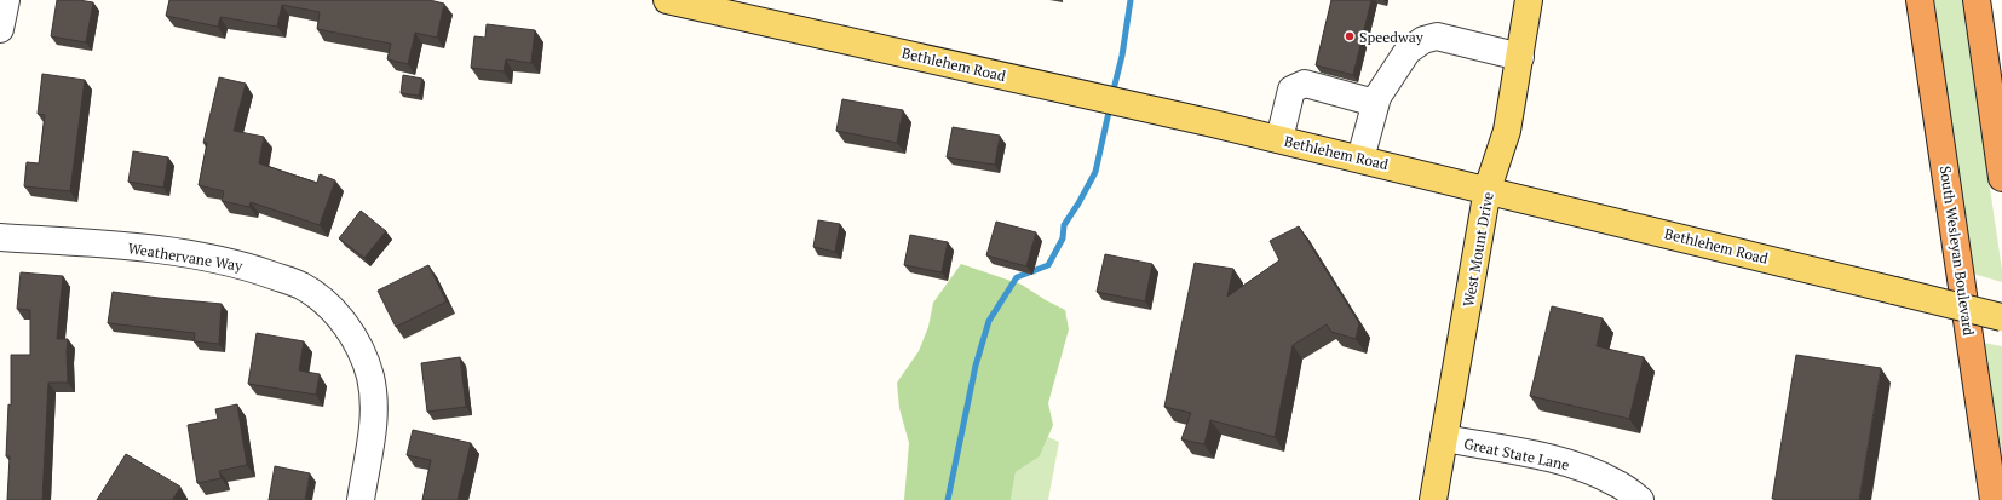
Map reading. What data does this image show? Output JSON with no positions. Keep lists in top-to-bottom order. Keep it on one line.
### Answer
{"streets":{"highway":["South Wesleyan Boulevard"],"main road":["Bethlehem Road","West Mount Drive"],"street":["Weathervane Way","Great State Lane"]},"crossings":[["Bethlehem Road","West Mount Drive"],["West Mount Drive","Great State Lane"]],"places":["Speedway"]}
